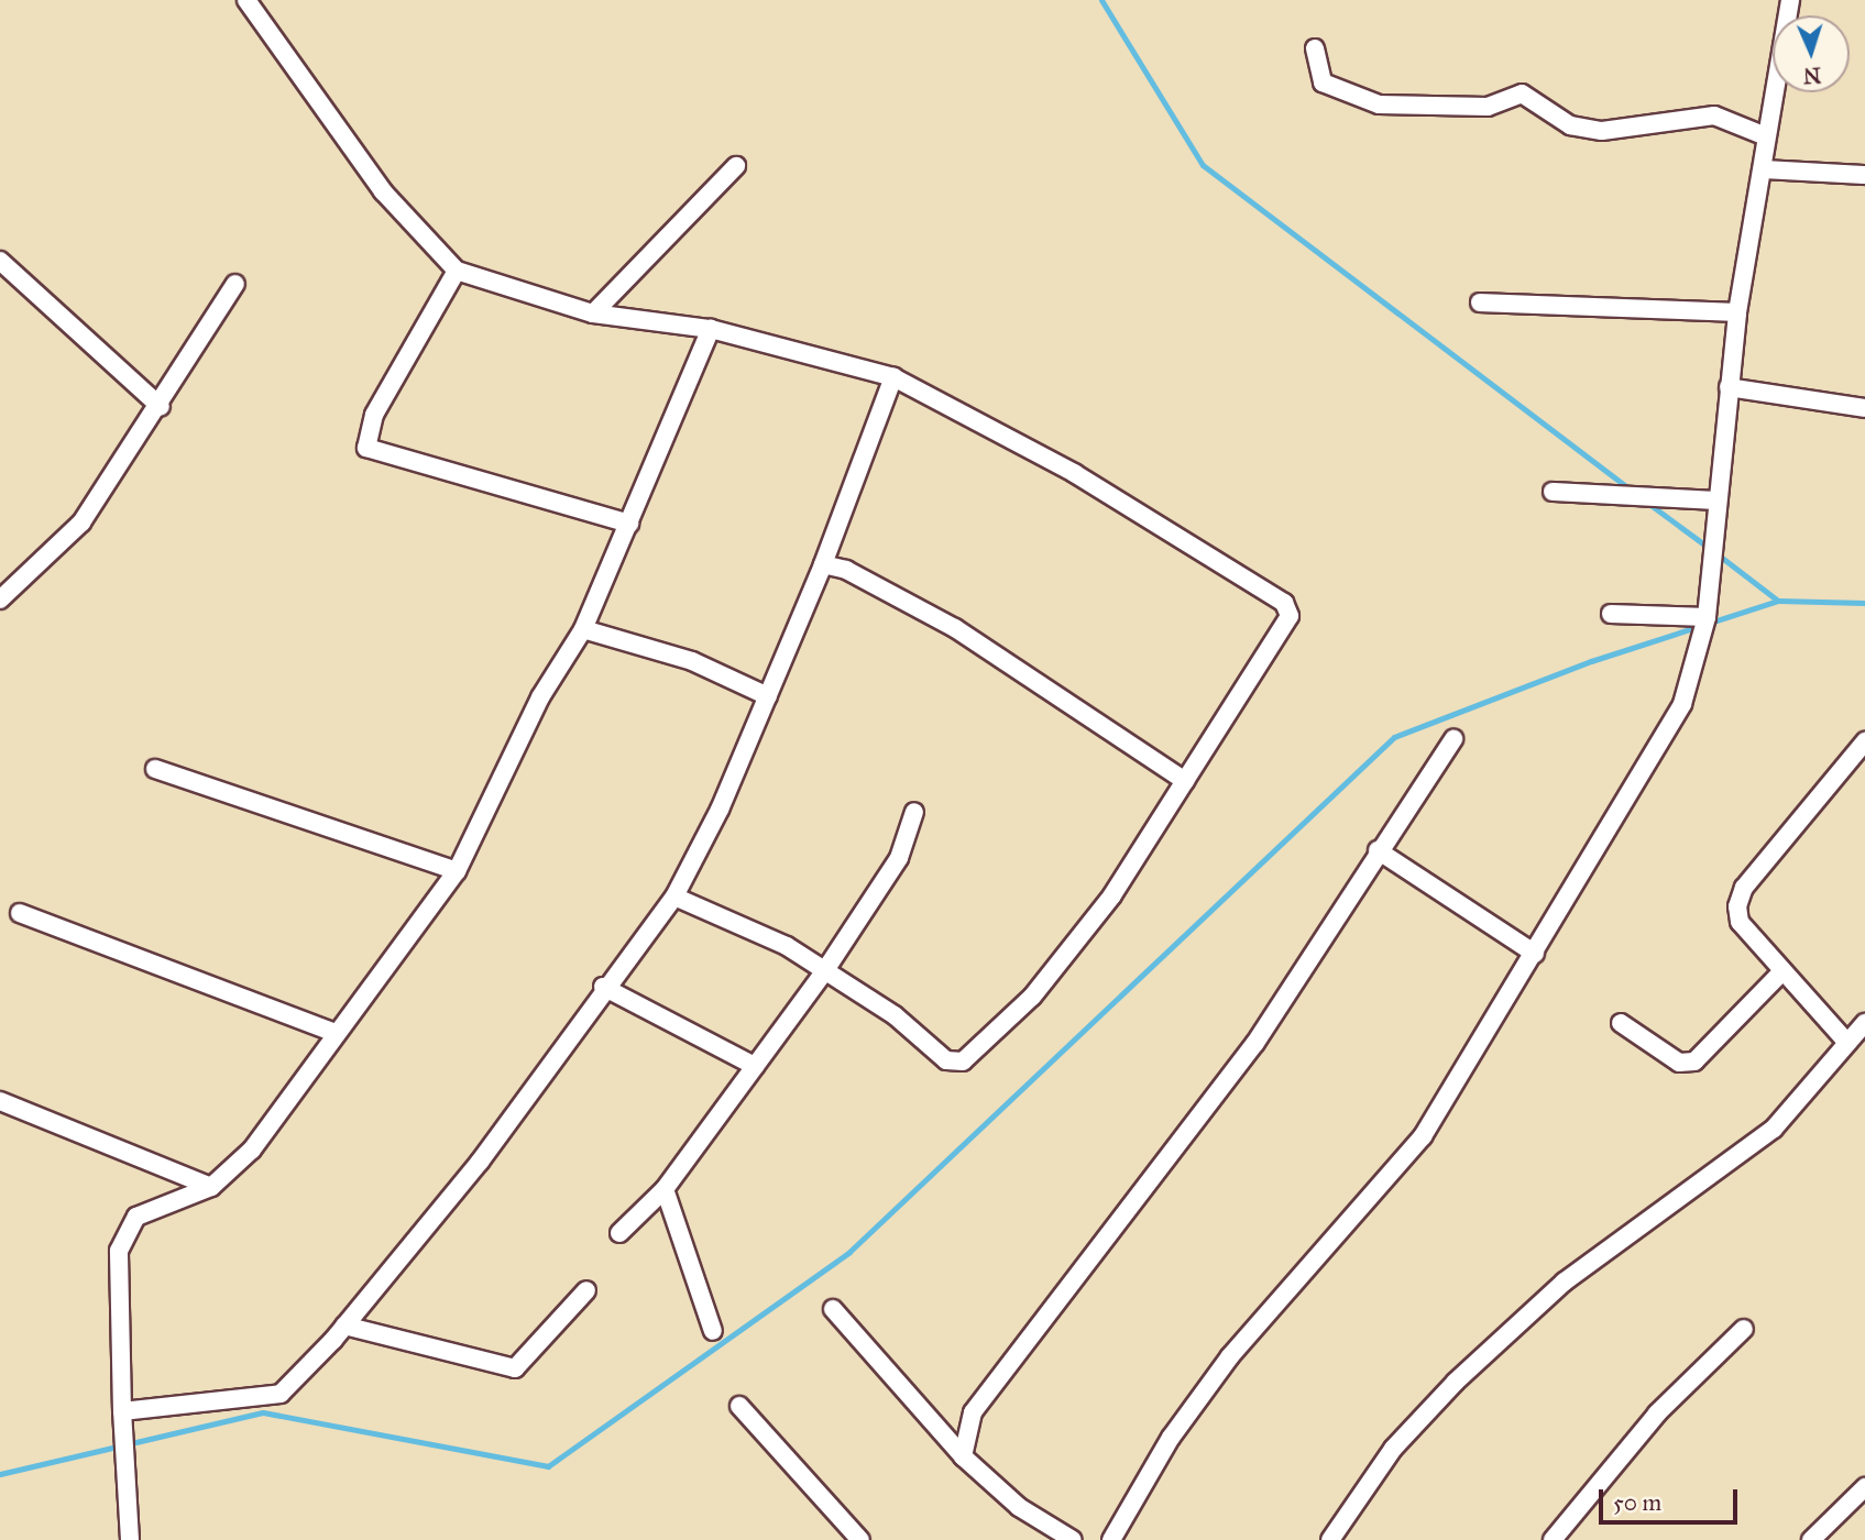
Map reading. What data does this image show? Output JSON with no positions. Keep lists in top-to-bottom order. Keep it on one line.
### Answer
{"scale_bar":"50 m","north":"bottom"}
